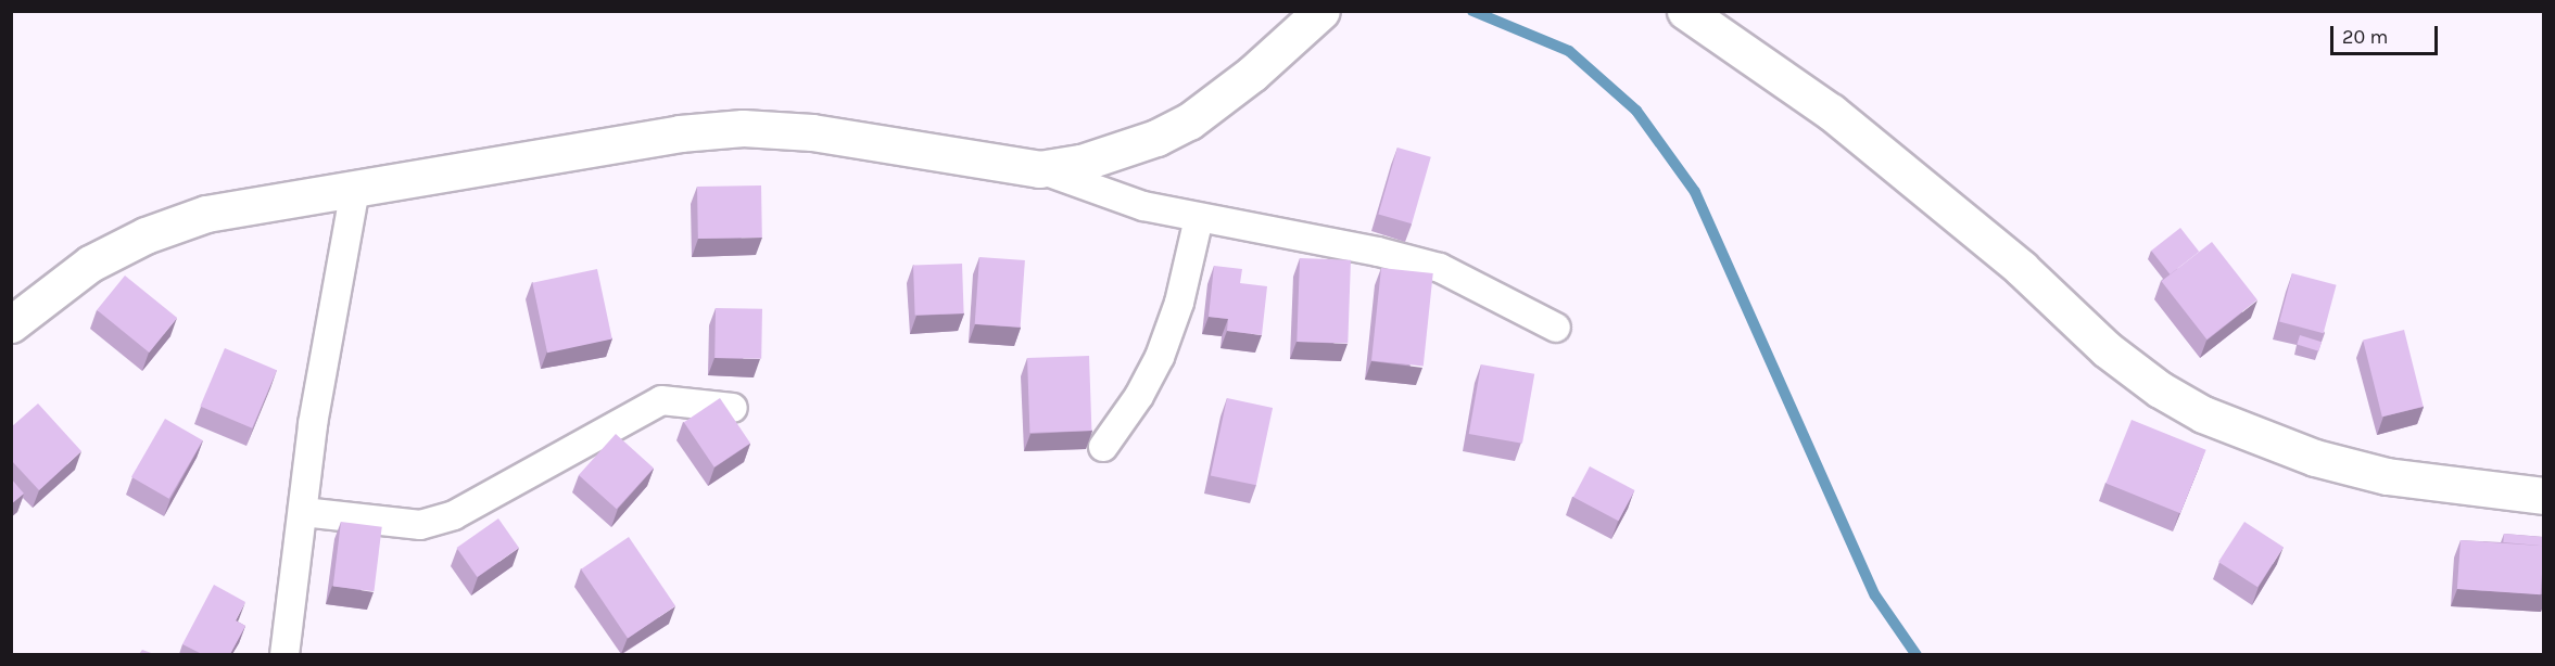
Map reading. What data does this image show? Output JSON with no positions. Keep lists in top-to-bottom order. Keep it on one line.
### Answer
{"scale_bar":"20 m"}
